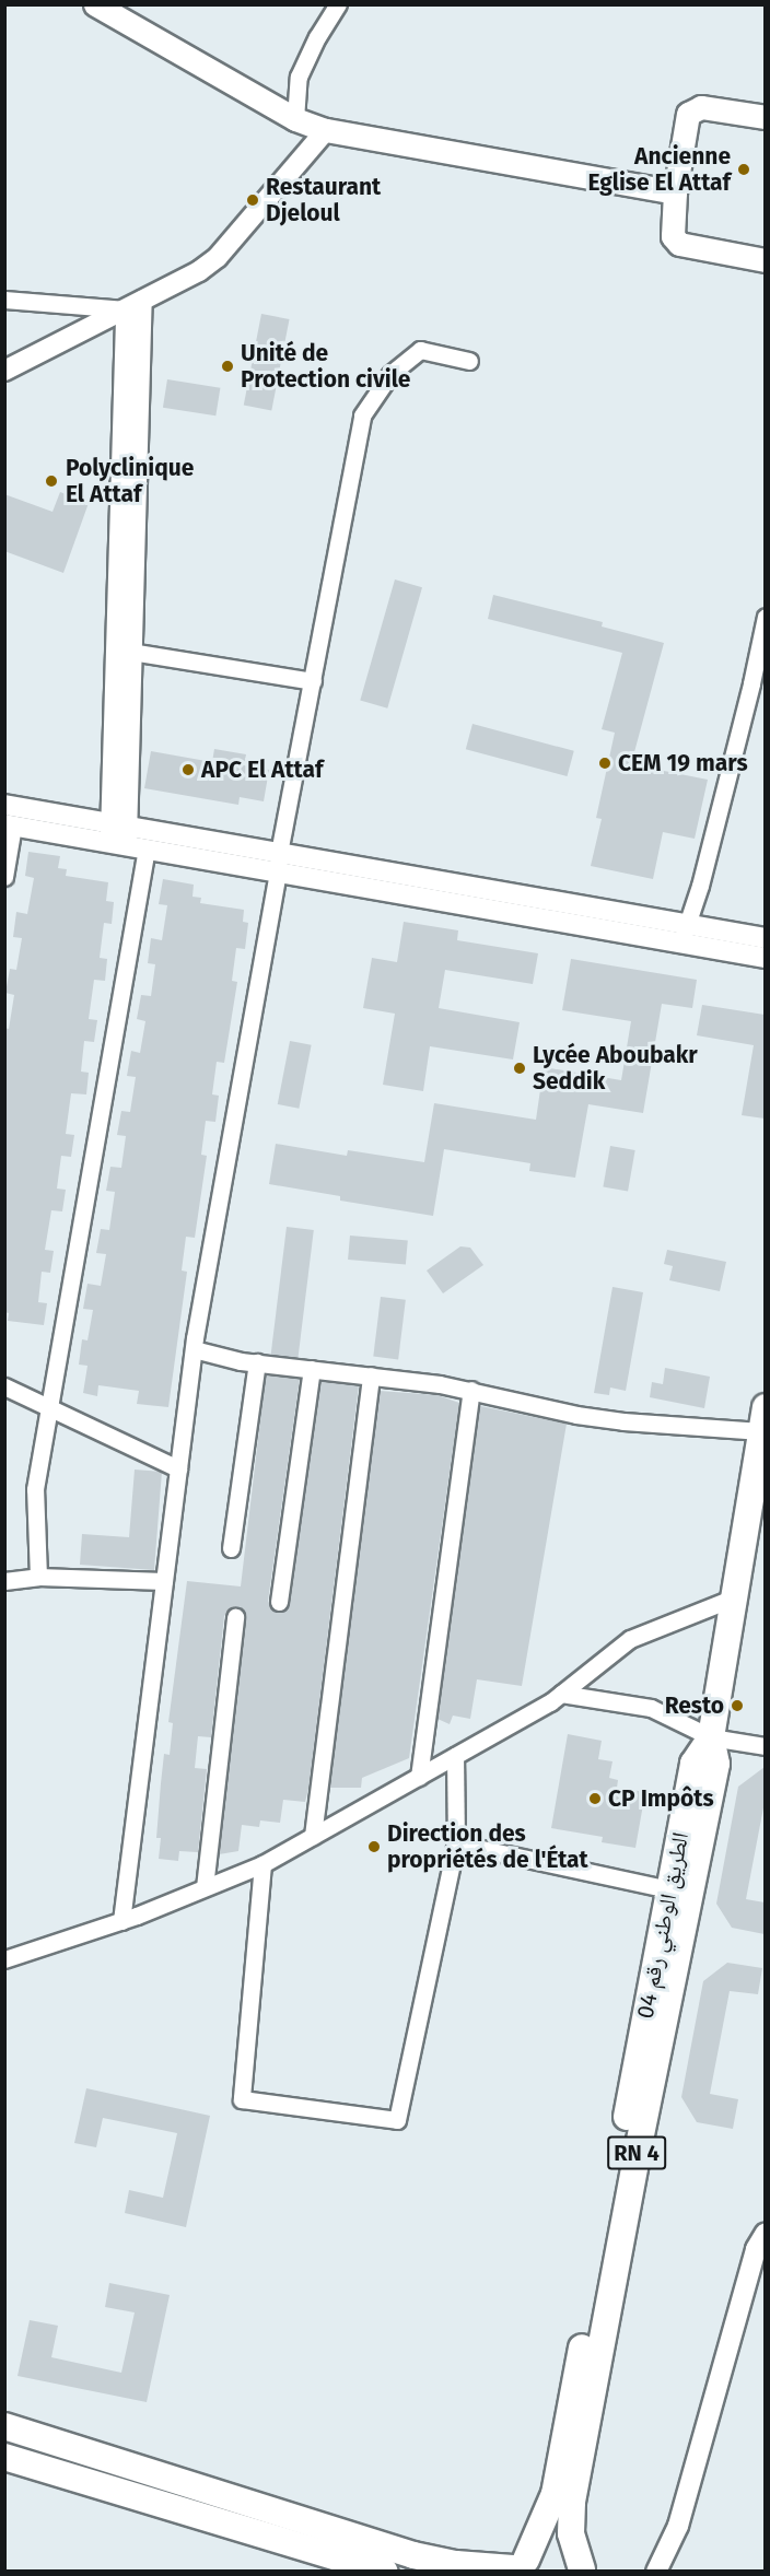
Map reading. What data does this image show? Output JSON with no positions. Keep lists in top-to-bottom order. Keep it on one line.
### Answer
{"streets":{"main road":["الطريق الوطني رقم 04","RN 4"]},"crossings":[["الطريق الوطني رقم 04","RN 4"]],"places":["Ancienne Eglise El Attaf","Restaurant Djeloul","Unité de Protection civile","Polyclinique El Attaf","CEM 19 mars","APC El Attaf","Lycée Aboubakr Seddik","Resto","CP Impôts","Direction des propriétés de l'État"]}
